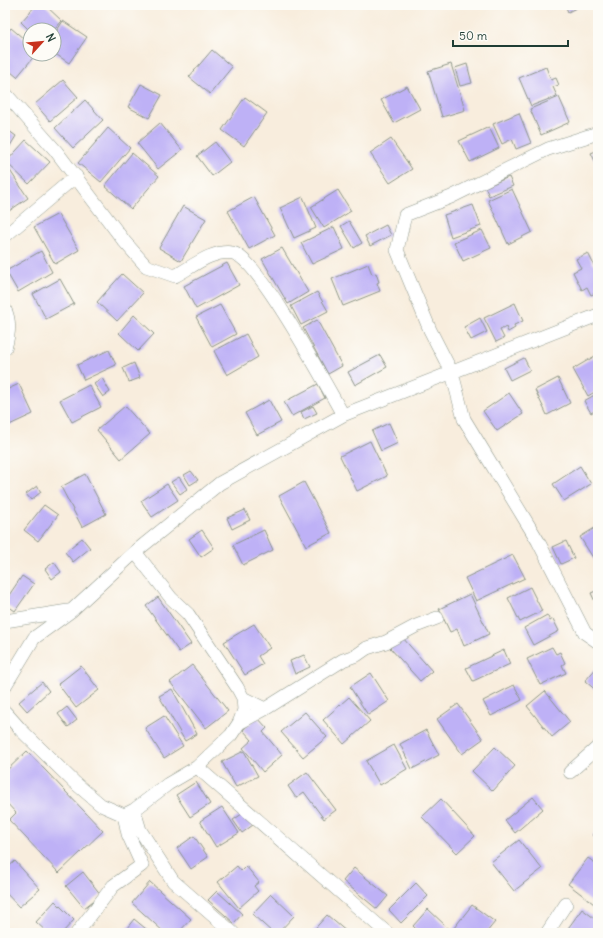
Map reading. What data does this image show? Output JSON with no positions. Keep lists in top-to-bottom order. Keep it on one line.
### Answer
{"scale_bar":"50 m","north":"top right"}
